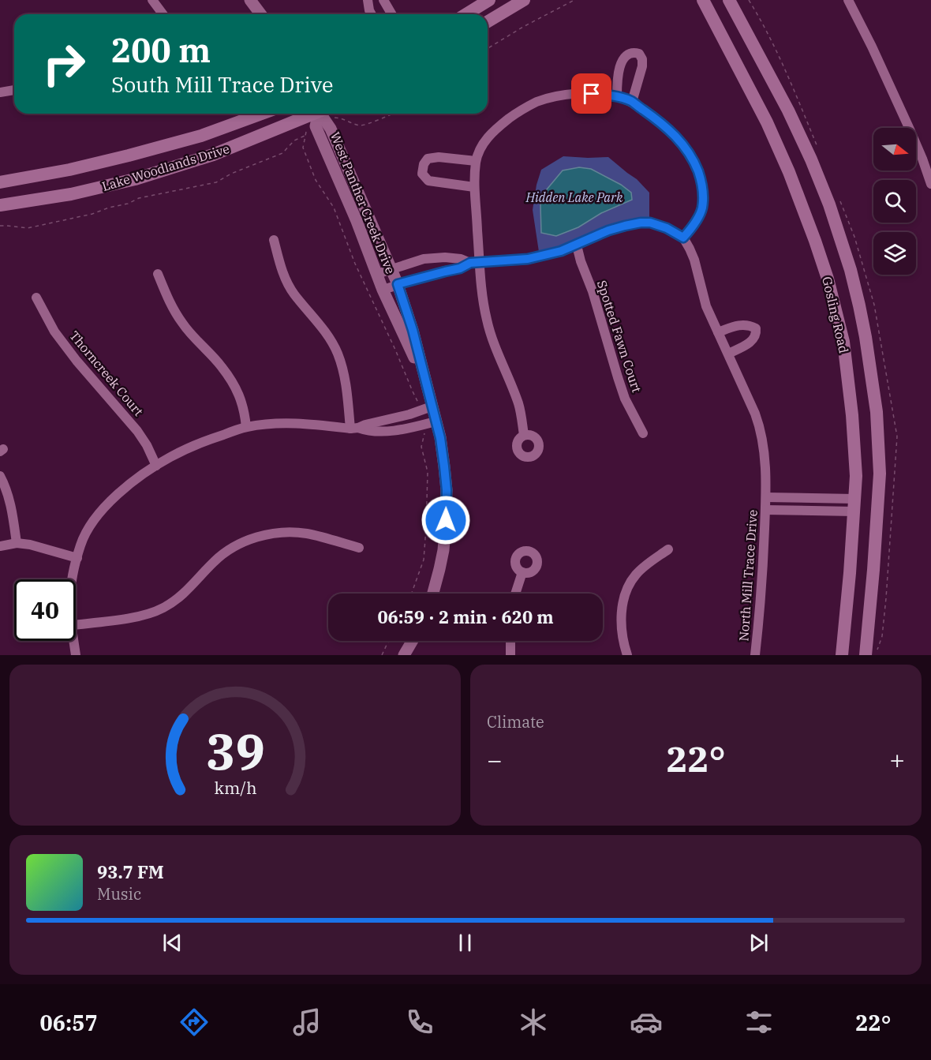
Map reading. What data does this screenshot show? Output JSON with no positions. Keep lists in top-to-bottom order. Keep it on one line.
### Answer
{"streets":{"main road":["Lake Woodlands Drive","Gosling Road"],"street":["West Panther Creek Drive","Spotted Fawn Court","Thorncreek Court","North Mill Trace Drive"]},"crossings":[["Lake Woodlands Drive","West Panther Creek Drive"]],"parks":["Hidden Lake Park"],"north":"right","page":{"turn":["200 m","South Mill Trace Drive"],"limit":"40","trip":"06:59 · 2 min · 620 m","tile":"Climate","heat":["−","22°","+"],"song":["93.7 FM","Music"],"tabs":["06:57","22°"],"gauge":["39","km/h"]}}
